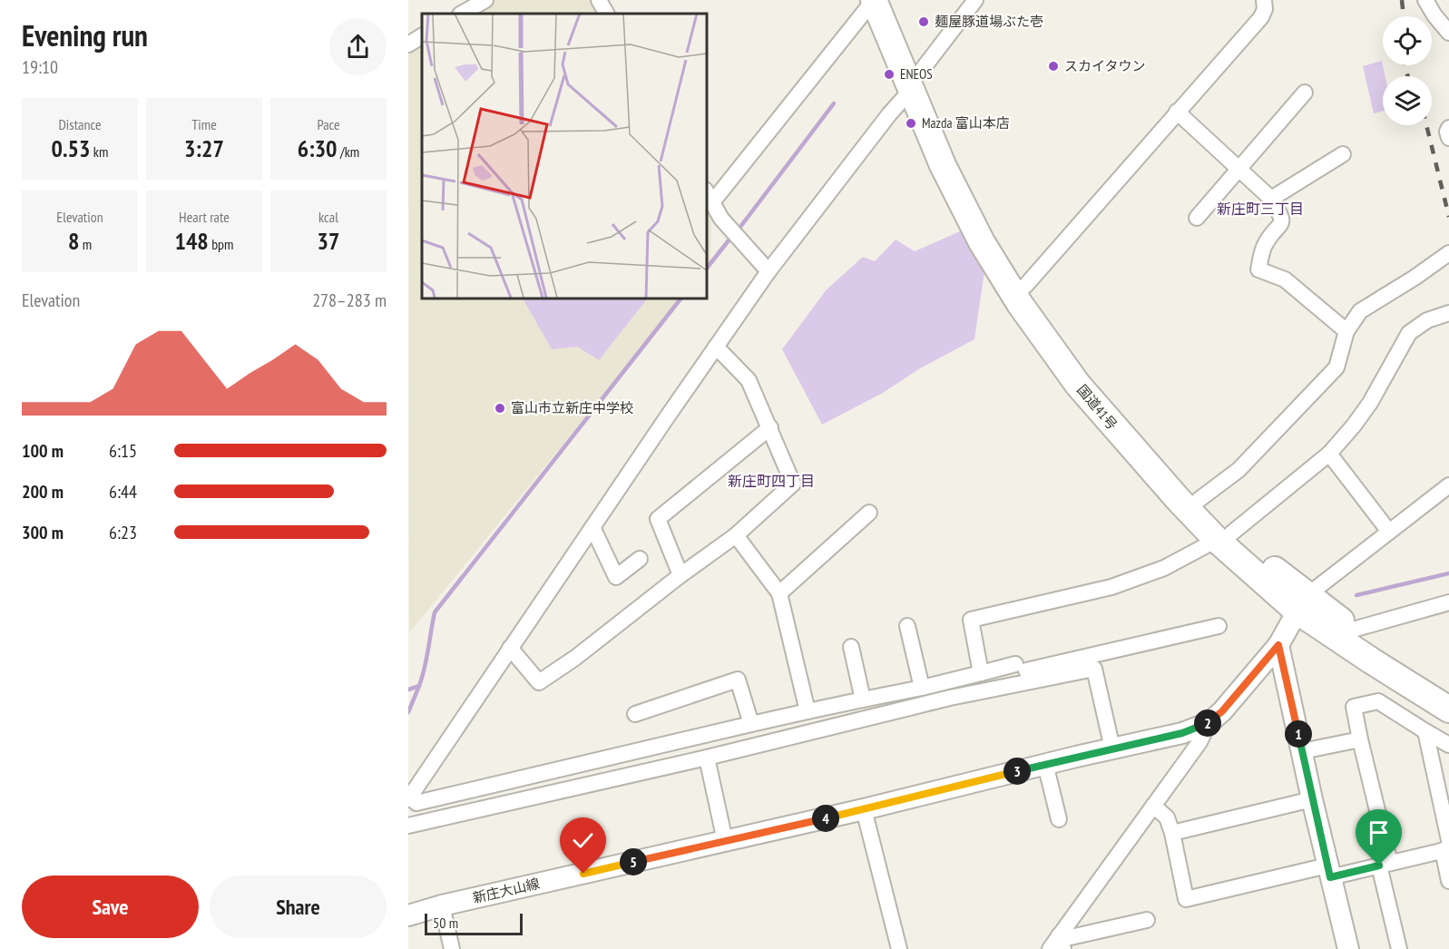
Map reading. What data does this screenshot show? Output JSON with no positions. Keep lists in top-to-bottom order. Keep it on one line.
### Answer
{"streets":{"highway":["国道41号"],"main road":["新庄大山線"]},"crossings":[["国道41号","新庄大山線"]],"districts":["新庄町三丁目","新庄町四丁目"],"places":["麺屋豚道場ぶた壱","スカイタウン","ENEOS","Mazda 富山本店","富山市立新庄中学校"],"scale_bar":"50 m","page":{"heading":["Evening run","19:10"],"stats":[["Distance","0.53 km"],["Time","3:27"],["Pace","6:30 /km"],["Elevation","8 m"],["Heart rate","148 bpm"],["kcal","37"]],"chart":["Elevation","278–283 m"],"list":[{"name":"100 m","note":"6:15"},{"name":"200 m","note":"6:44"},{"name":"300 m","note":"6:23"}],"pins":["2","1","3","4","5"],"buttons":["Save","Share"],"scale":"50 m"}}
